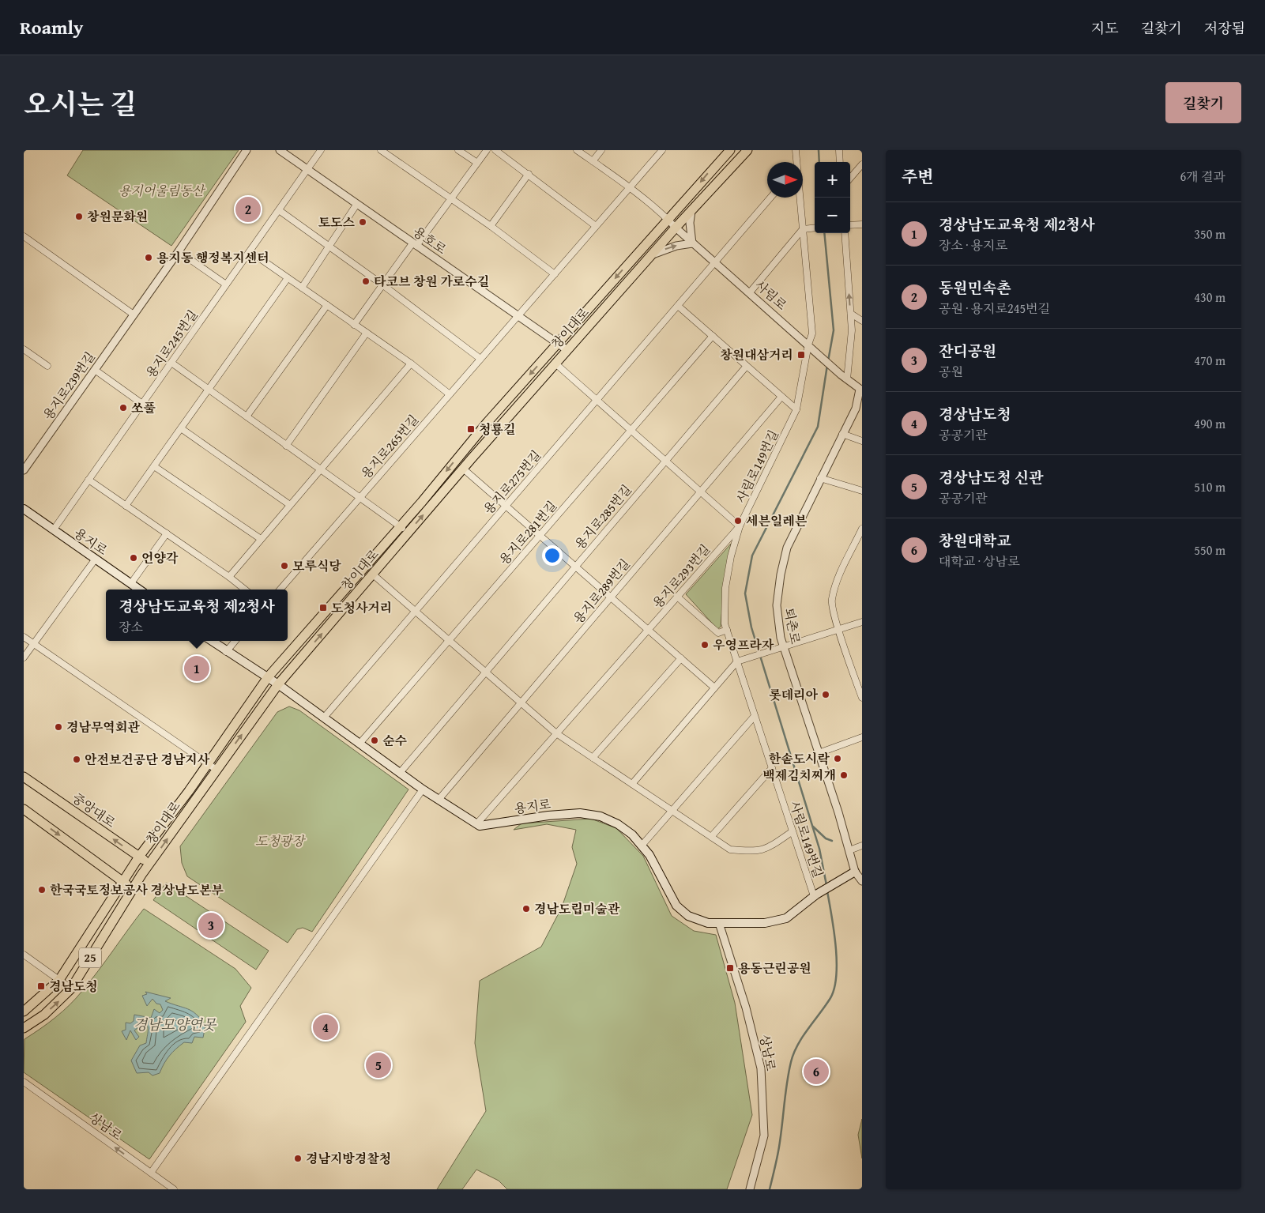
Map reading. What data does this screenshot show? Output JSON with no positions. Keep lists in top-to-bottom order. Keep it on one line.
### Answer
{"streets":{"main road":["창이대로","용지로","중앙대로","25"],"street":["용호로","사림로","용지로245번길","용지로239번길","용지로265번길","사림로149번길","용지로275번길","용지로285번길","용지로281번길","용지로293번길","용지로289번길","퇴촌로","상남로"]},"crossings":[["용호로","창이대로"],["용호로","용지로245번길"],["용호로","용지로265번길"],["사림로","창이대로"],["사림로","사림로149번길"],["사림로","용지로275번길"],["창이대로","중앙대로"],["용지로245번길","용지로"],["사림로149번길","용지로"],["사림로149번길","용지로293번길"],["용지로","용지로293번길"],["용지로","퇴촌로"],["용지로","상남로"]],"water":["경남모양연못"],"parks":["용지어울림동산","도청광장"],"places":{"other":["창원문화원","토도스","용지동 행정복지센터","타코브 창원 가로수길","쏘풀","세븐일레븐","언양각","모루식당","우영프라자","롯데리아","경남무역회관","순수","한솥도시락","안전보건공단 경남지사","백제김치찌개","한국국토정보공사 경상남도본부","경남도립미술관","경남지방경찰청"],"transit":["창원대삼거리","청룡길","도청사거리","용동근린공원","경남도청"]},"north":"right","page":{"header":"Roamly","nav":["지도","길찾기","저장됨"],"title":"오시는 길","buttons":"길찾기","heading":["주변","6개 결과"],"map_buttons":["+","−"],"pins":["2","1","3","4","5","6"],"list":[{"mark":"1","name":"경상남도교육청 제2청사","note":"장소 · 용지로","value":"350 m"},{"mark":"2","name":"동원민속촌","note":"공원 · 용지로245번길","value":"430 m"},{"mark":"3","name":"잔디공원","note":"공원","value":"470 m"},{"mark":"4","name":"경상남도청","note":"공공기관","value":"490 m"},{"mark":"5","name":"경상남도청 신관","note":"공공기관","value":"510 m"},{"mark":"6","name":"창원대학교","note":"대학교 · 상남로","value":"550 m"}],"popup":["경상남도교육청 제2청사","장소"]}}
